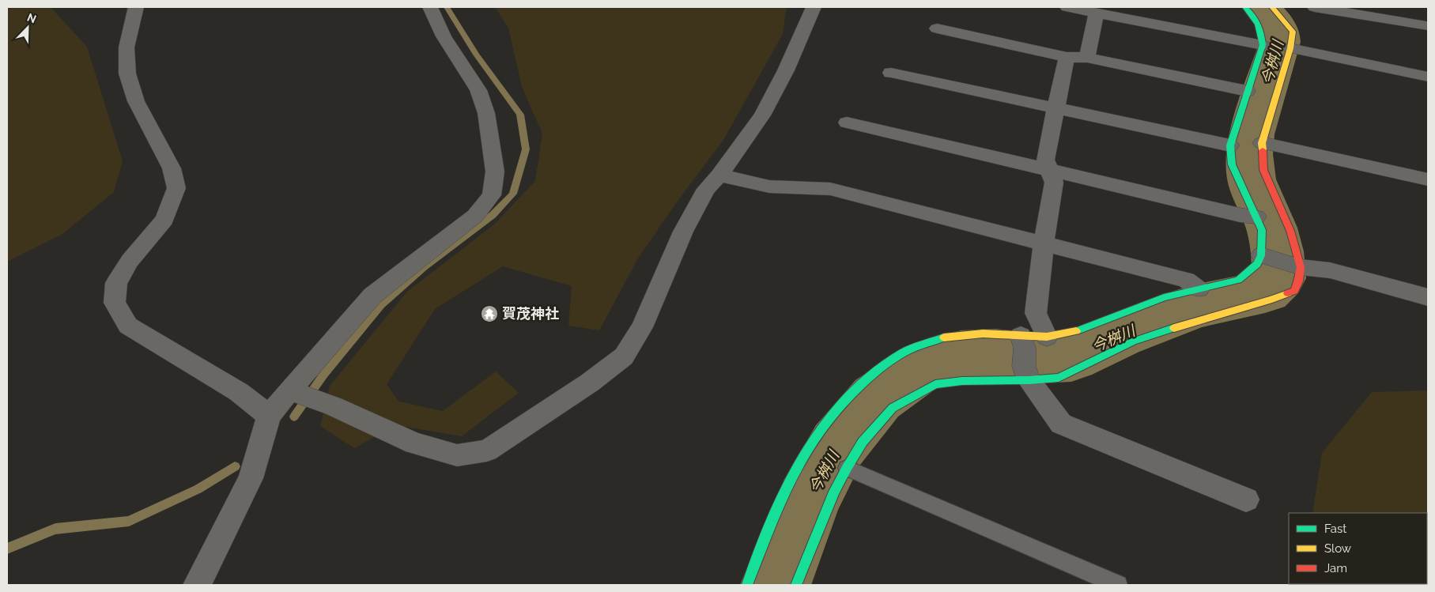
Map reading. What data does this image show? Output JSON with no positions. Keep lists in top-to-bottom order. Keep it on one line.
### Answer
{"water":["今桝川"],"places":{"temple":["賀茂神社"]},"legend":["Fast","Slow","Jam"],"north":"top right"}
